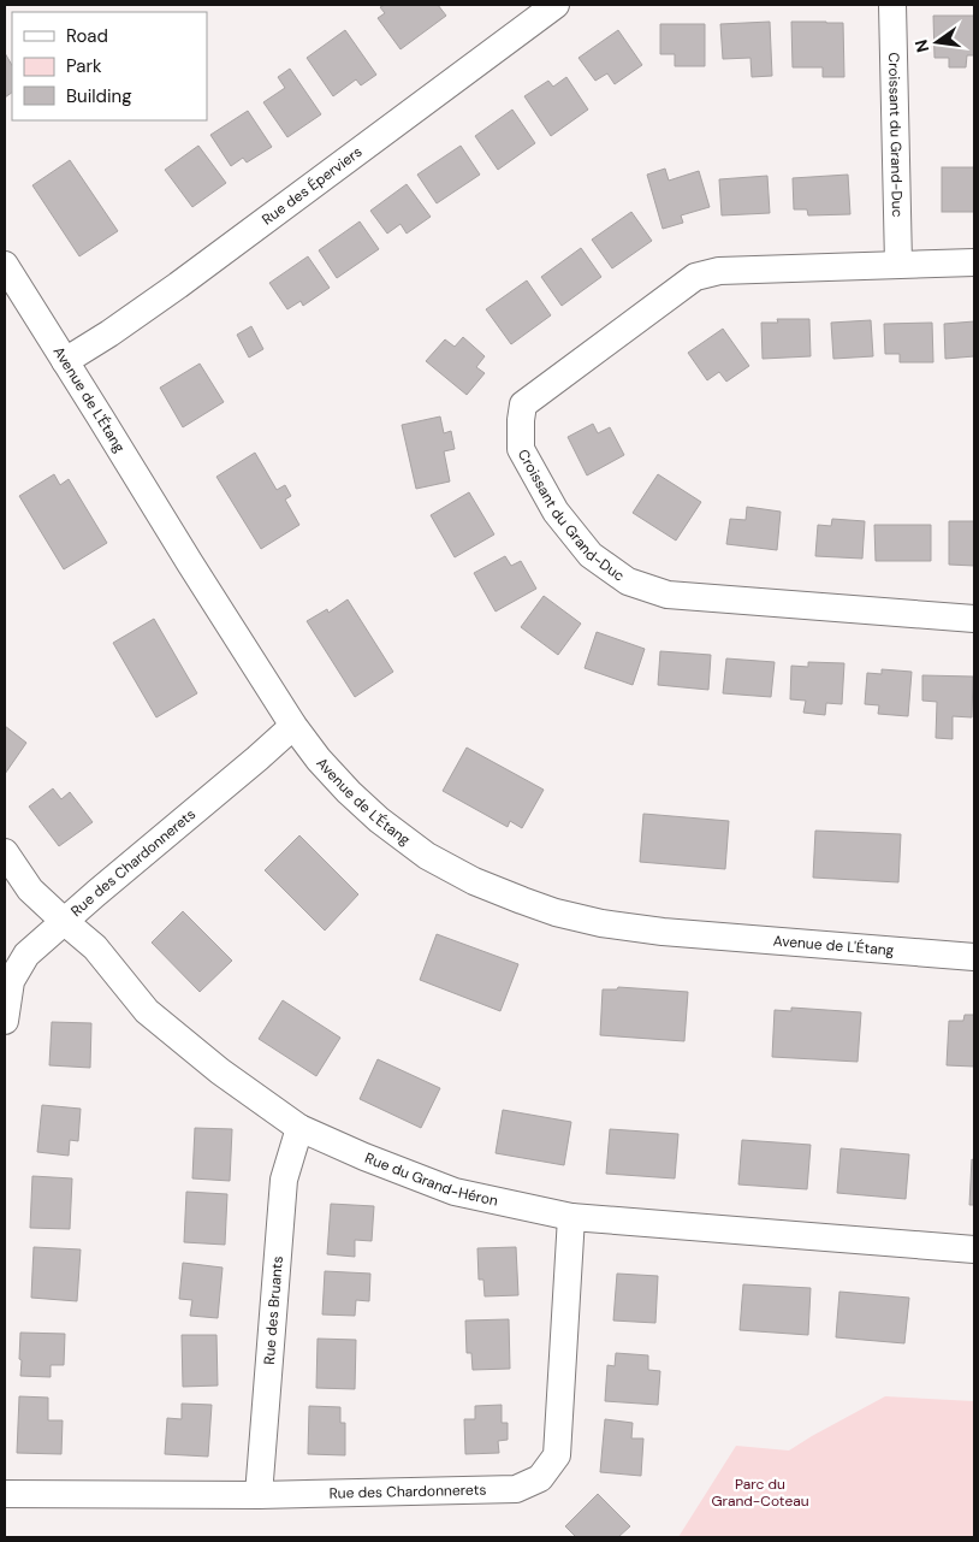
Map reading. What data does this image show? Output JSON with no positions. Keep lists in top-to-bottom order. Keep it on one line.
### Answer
{"streets":{"street":["Croissant du Grand-Duc","Rue des Éperviers","Avenue de L'Étang","Rue des Chardonnerets","Rue du Grand-Héron","Rue des Bruants"]},"crossings":[["Rue des Éperviers","Avenue de L'Étang"],["Avenue de L'Étang","Rue des Chardonnerets"],["Rue des Chardonnerets","Rue du Grand-Héron"],["Rue des Chardonnerets","Rue des Bruants"],["Rue du Grand-Héron","Rue des Bruants"]],"parks":["Parc du Grand-Coteau"],"legend":["Road","Park","Building"],"north":"left"}
